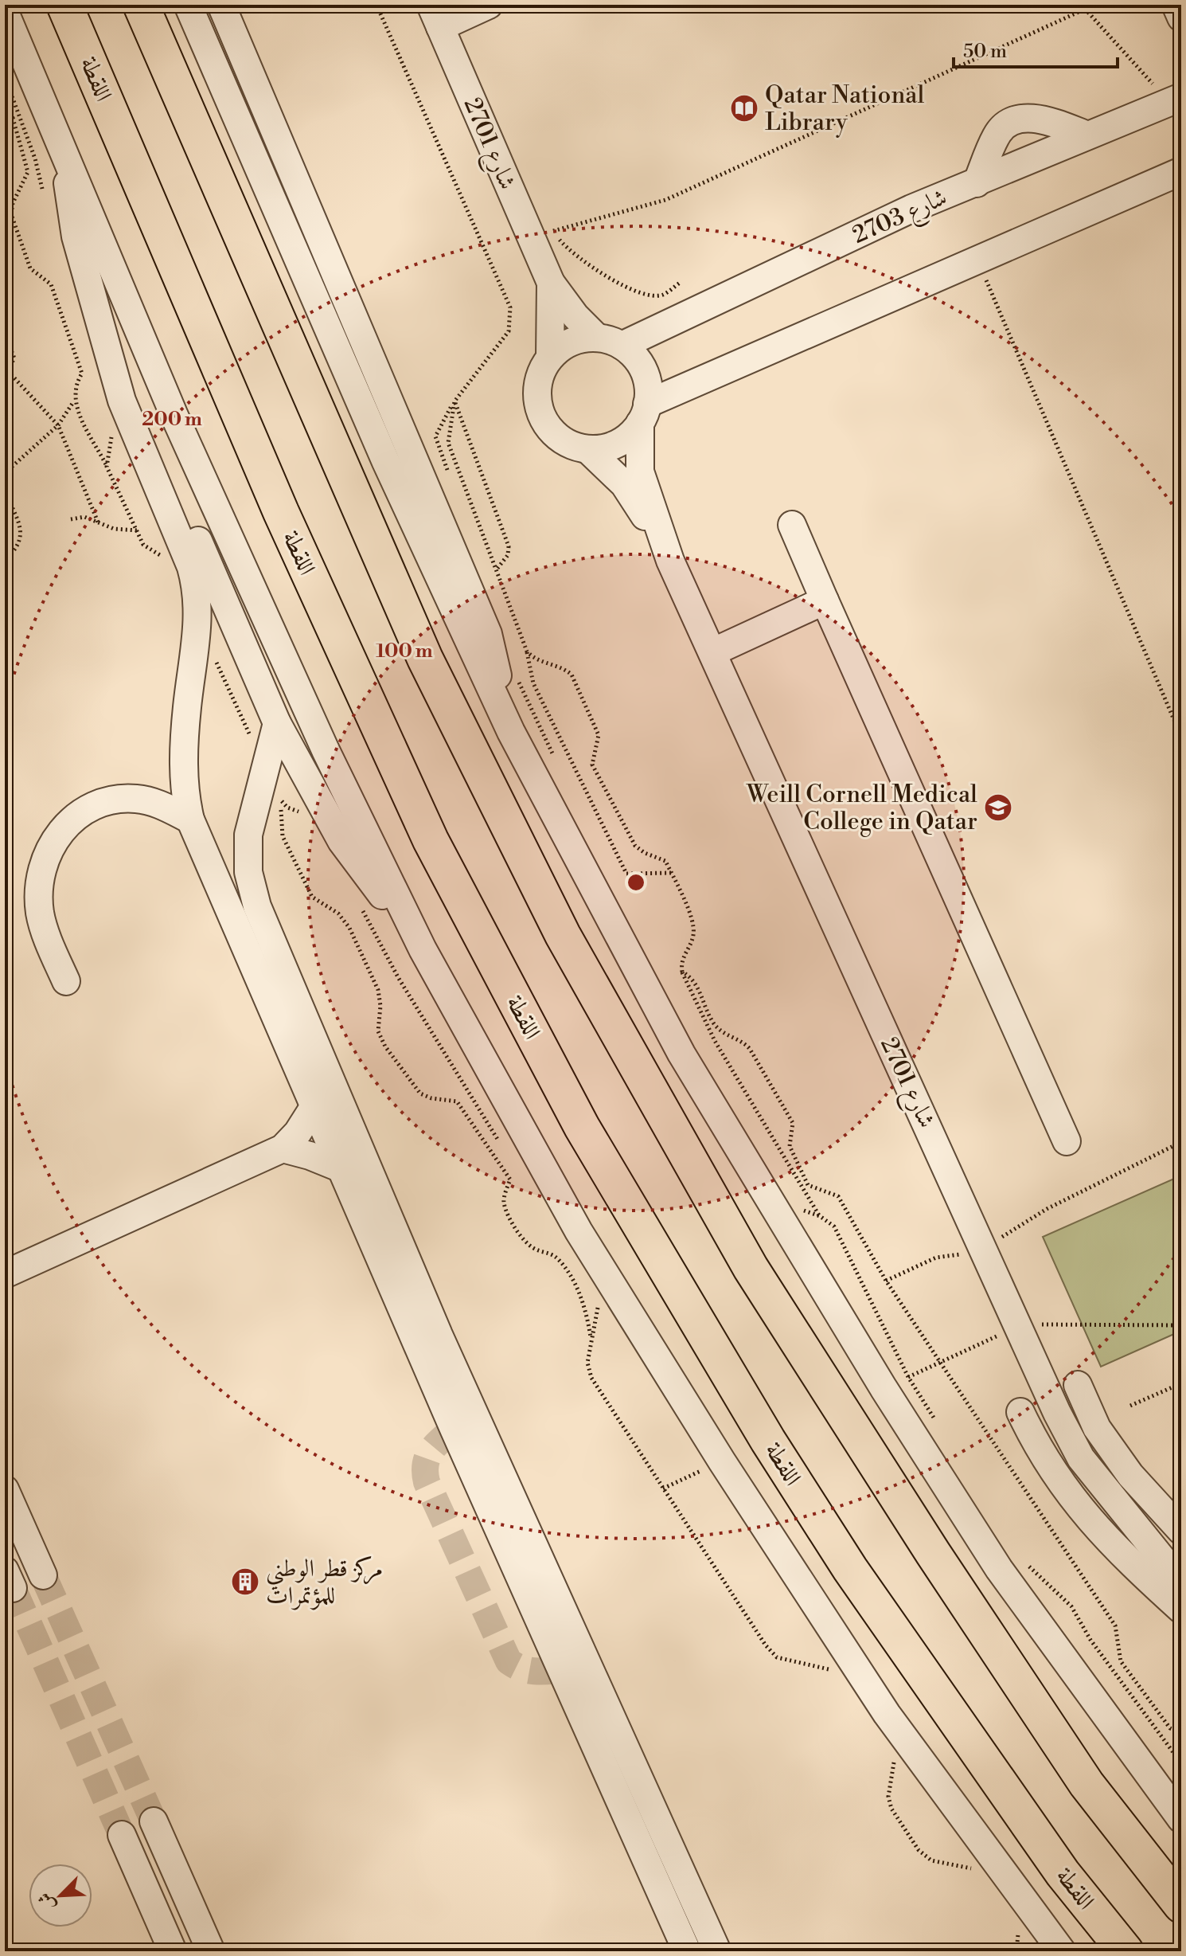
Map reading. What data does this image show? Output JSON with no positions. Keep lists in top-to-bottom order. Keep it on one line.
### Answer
{"streets":{"main road":["اللقطة"],"street":["شارع 2701","شارع 2703"]},"crossings":[["شارع 2701","شارع 2703"]],"places":{"library":["Qatar National Library"],"school or university":["Weill Cornell Medical College in Qatar"],"building":["مركز قطر الوطني للمؤتمرات"]},"scale_bar":"50 m","north":"bottom left","rings":["200 m","100 m"]}
